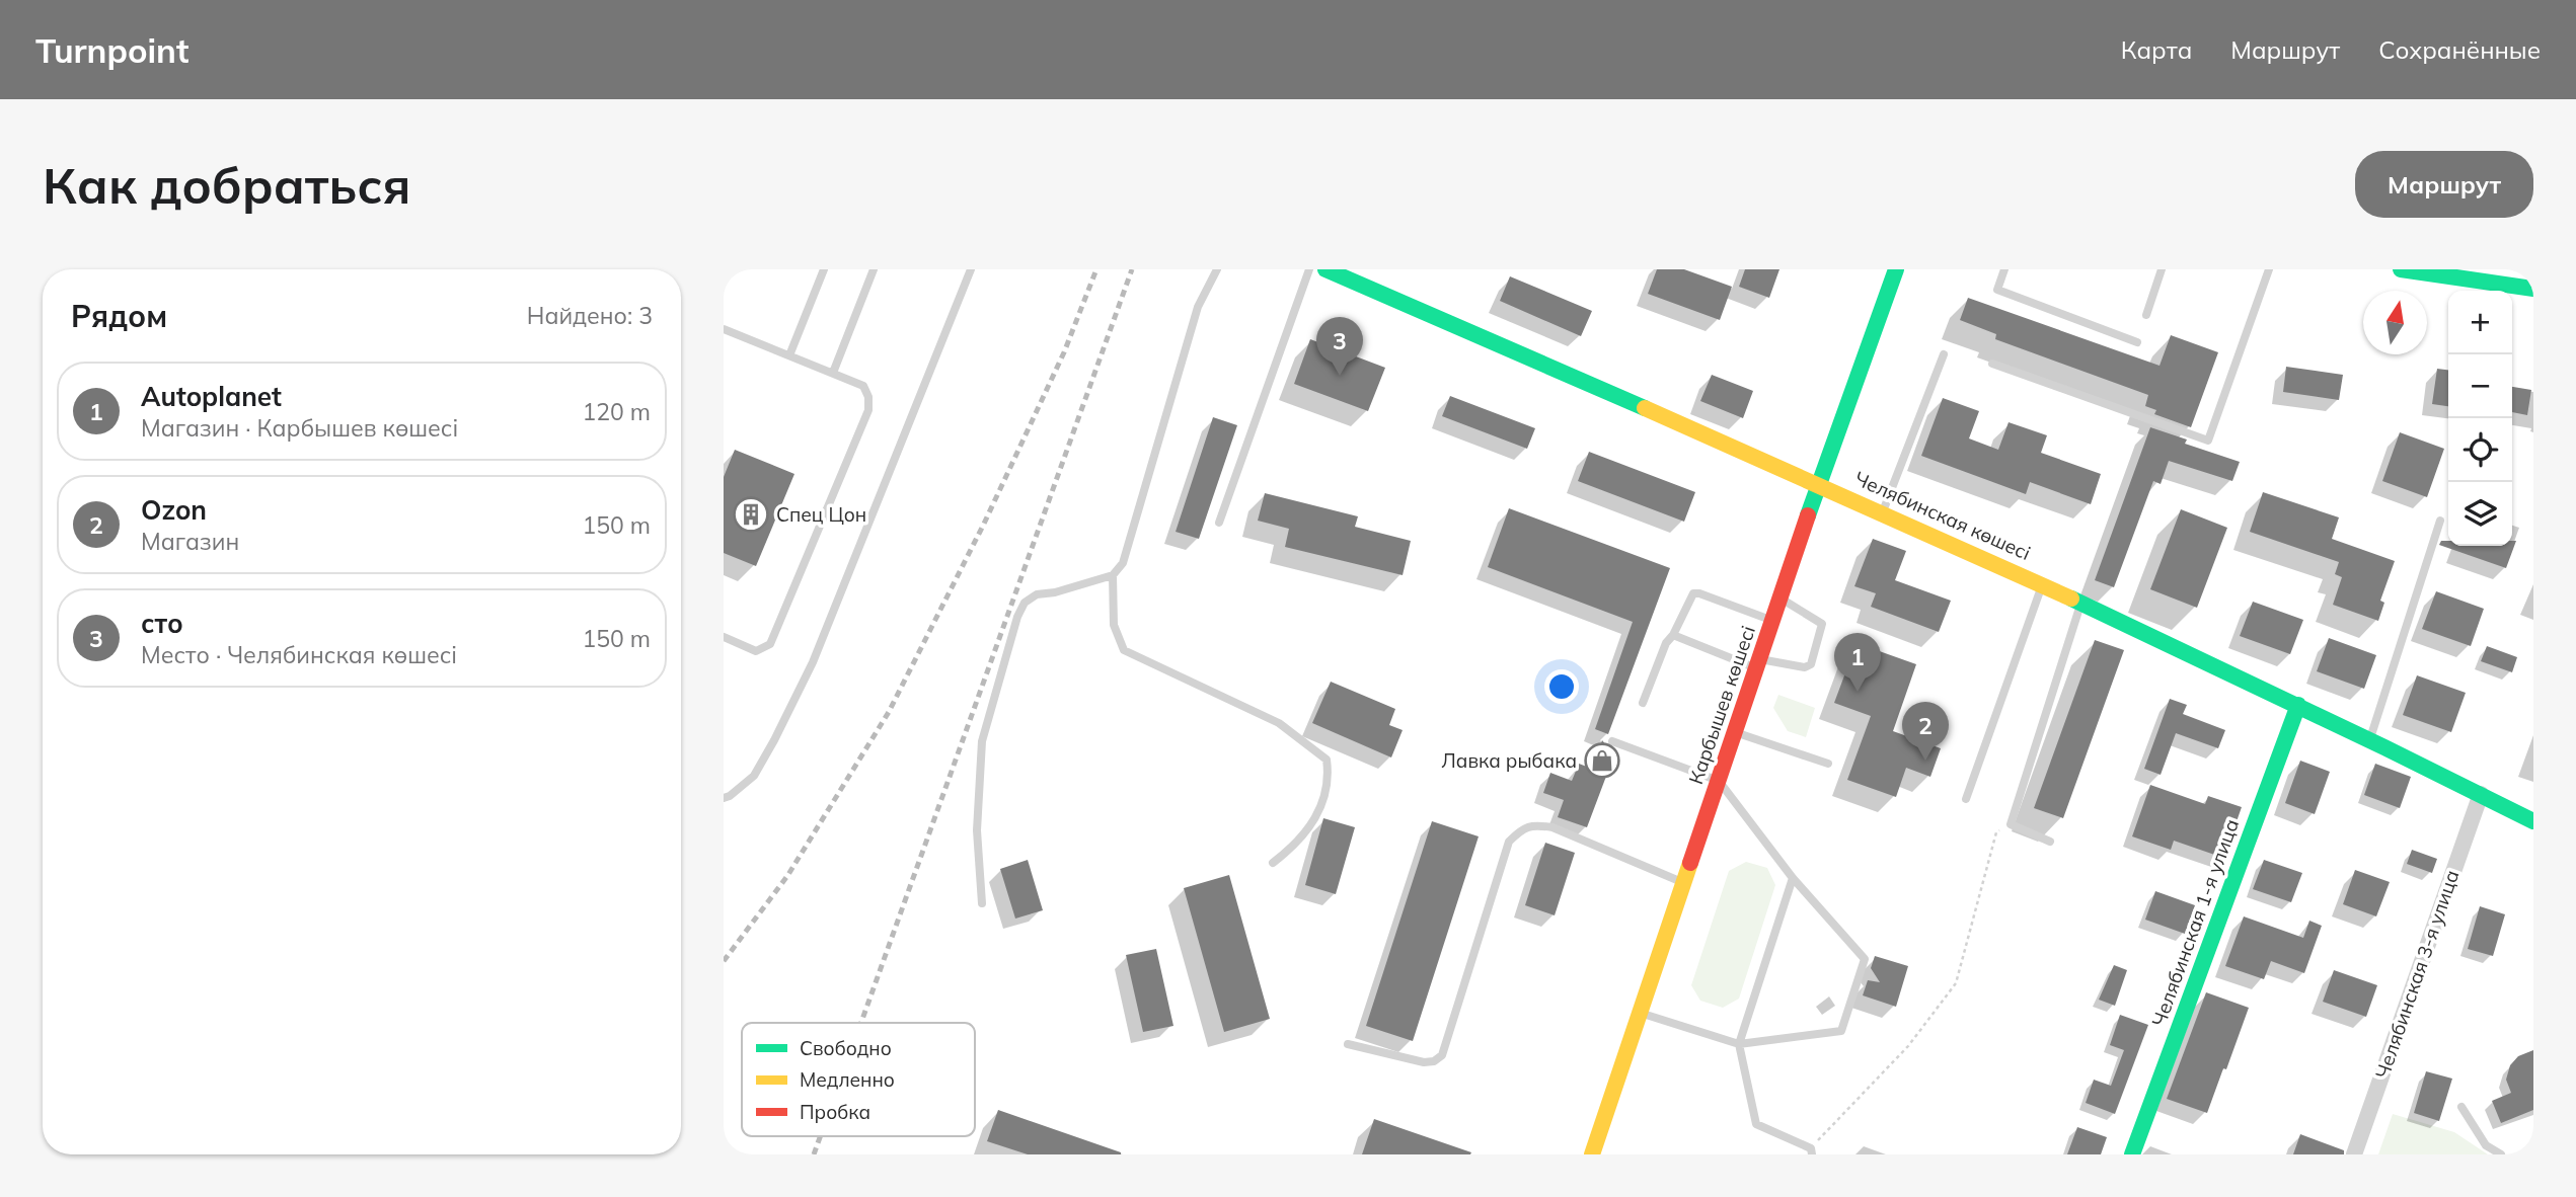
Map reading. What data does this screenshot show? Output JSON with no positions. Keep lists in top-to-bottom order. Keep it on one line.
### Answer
{"streets":{"street":["Челябинская көшесі","Карбышев көшесі","Челябинская 1-я улица","Челябинская 3-я улица"]},"crossings":[["Челябинская көшесі","Карбышев көшесі"],["Челябинская көшесі","Челябинская 1-я улица"],["Челябинская көшесі","Челябинская 3-я улица"]],"places":{"building":["Спец Цон"],"shop":["Лавка рыбака"]},"legend":["Свободно","Медленно","Пробка"],"north":"top","page":{"header":"Turnpoint","nav":["Карта","Маршрут","Сохранённые"],"buttons":"Маршрут","title":"Как добраться","heading":["Рядом","Найдено: 3"],"map_buttons":["+","−"],"pins":["3","1","2"],"list":[{"mark":"1","name":"Autoplanet","note":"Магазин · Карбышев көшесі","value":"120 m"},{"mark":"2","name":"Ozon","note":"Магазин","value":"150 m"},{"mark":"3","name":"сто","note":"Место · Челябинская көшесі","value":"150 m"}]}}
